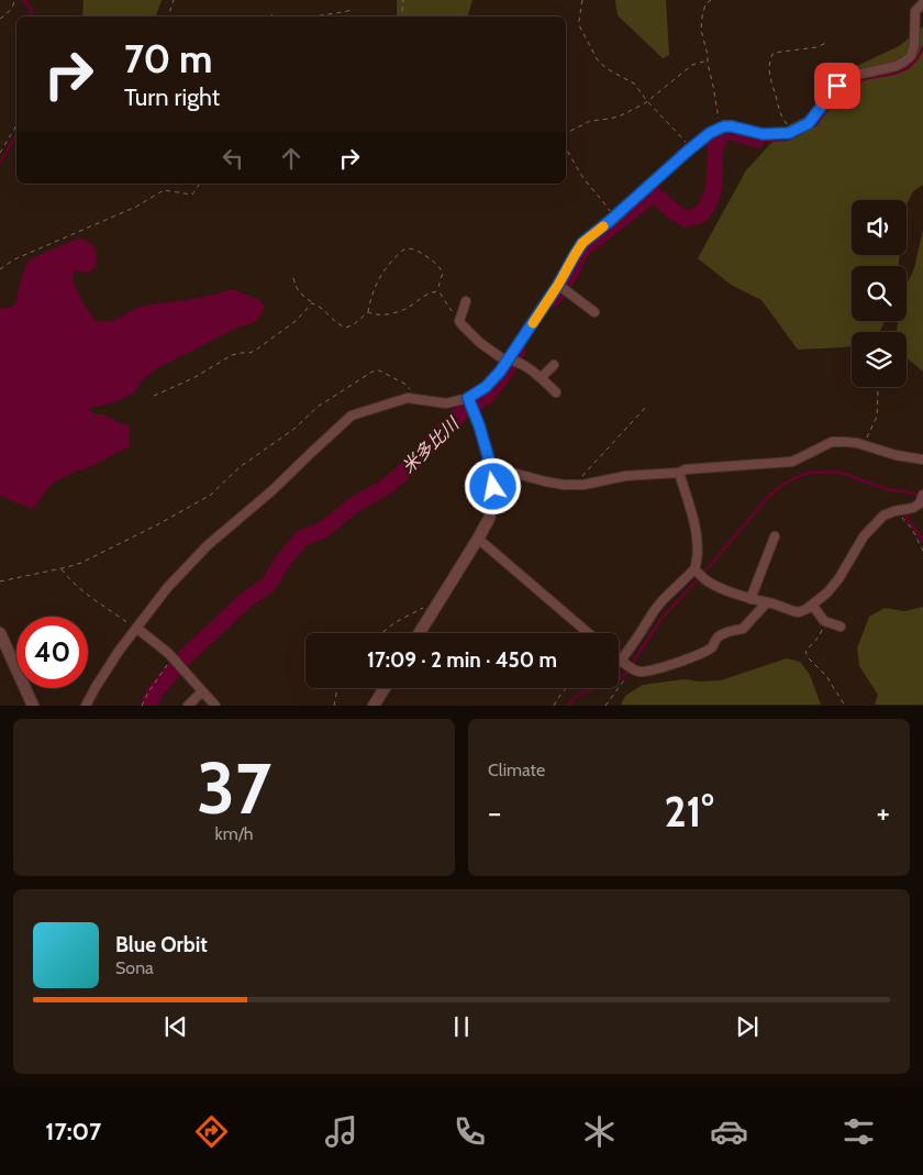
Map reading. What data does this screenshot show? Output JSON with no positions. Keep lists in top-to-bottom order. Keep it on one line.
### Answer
{"water":["米多比川"],"page":{"turn":["70 m","Turn right"],"limit":"40","trip":"17:09 · 2 min · 450 m","tile":[["37","km/h"],"Climate"],"heat":["−","21°","+"],"song":["Blue Orbit","Sona"],"tabs":"17:07"}}
